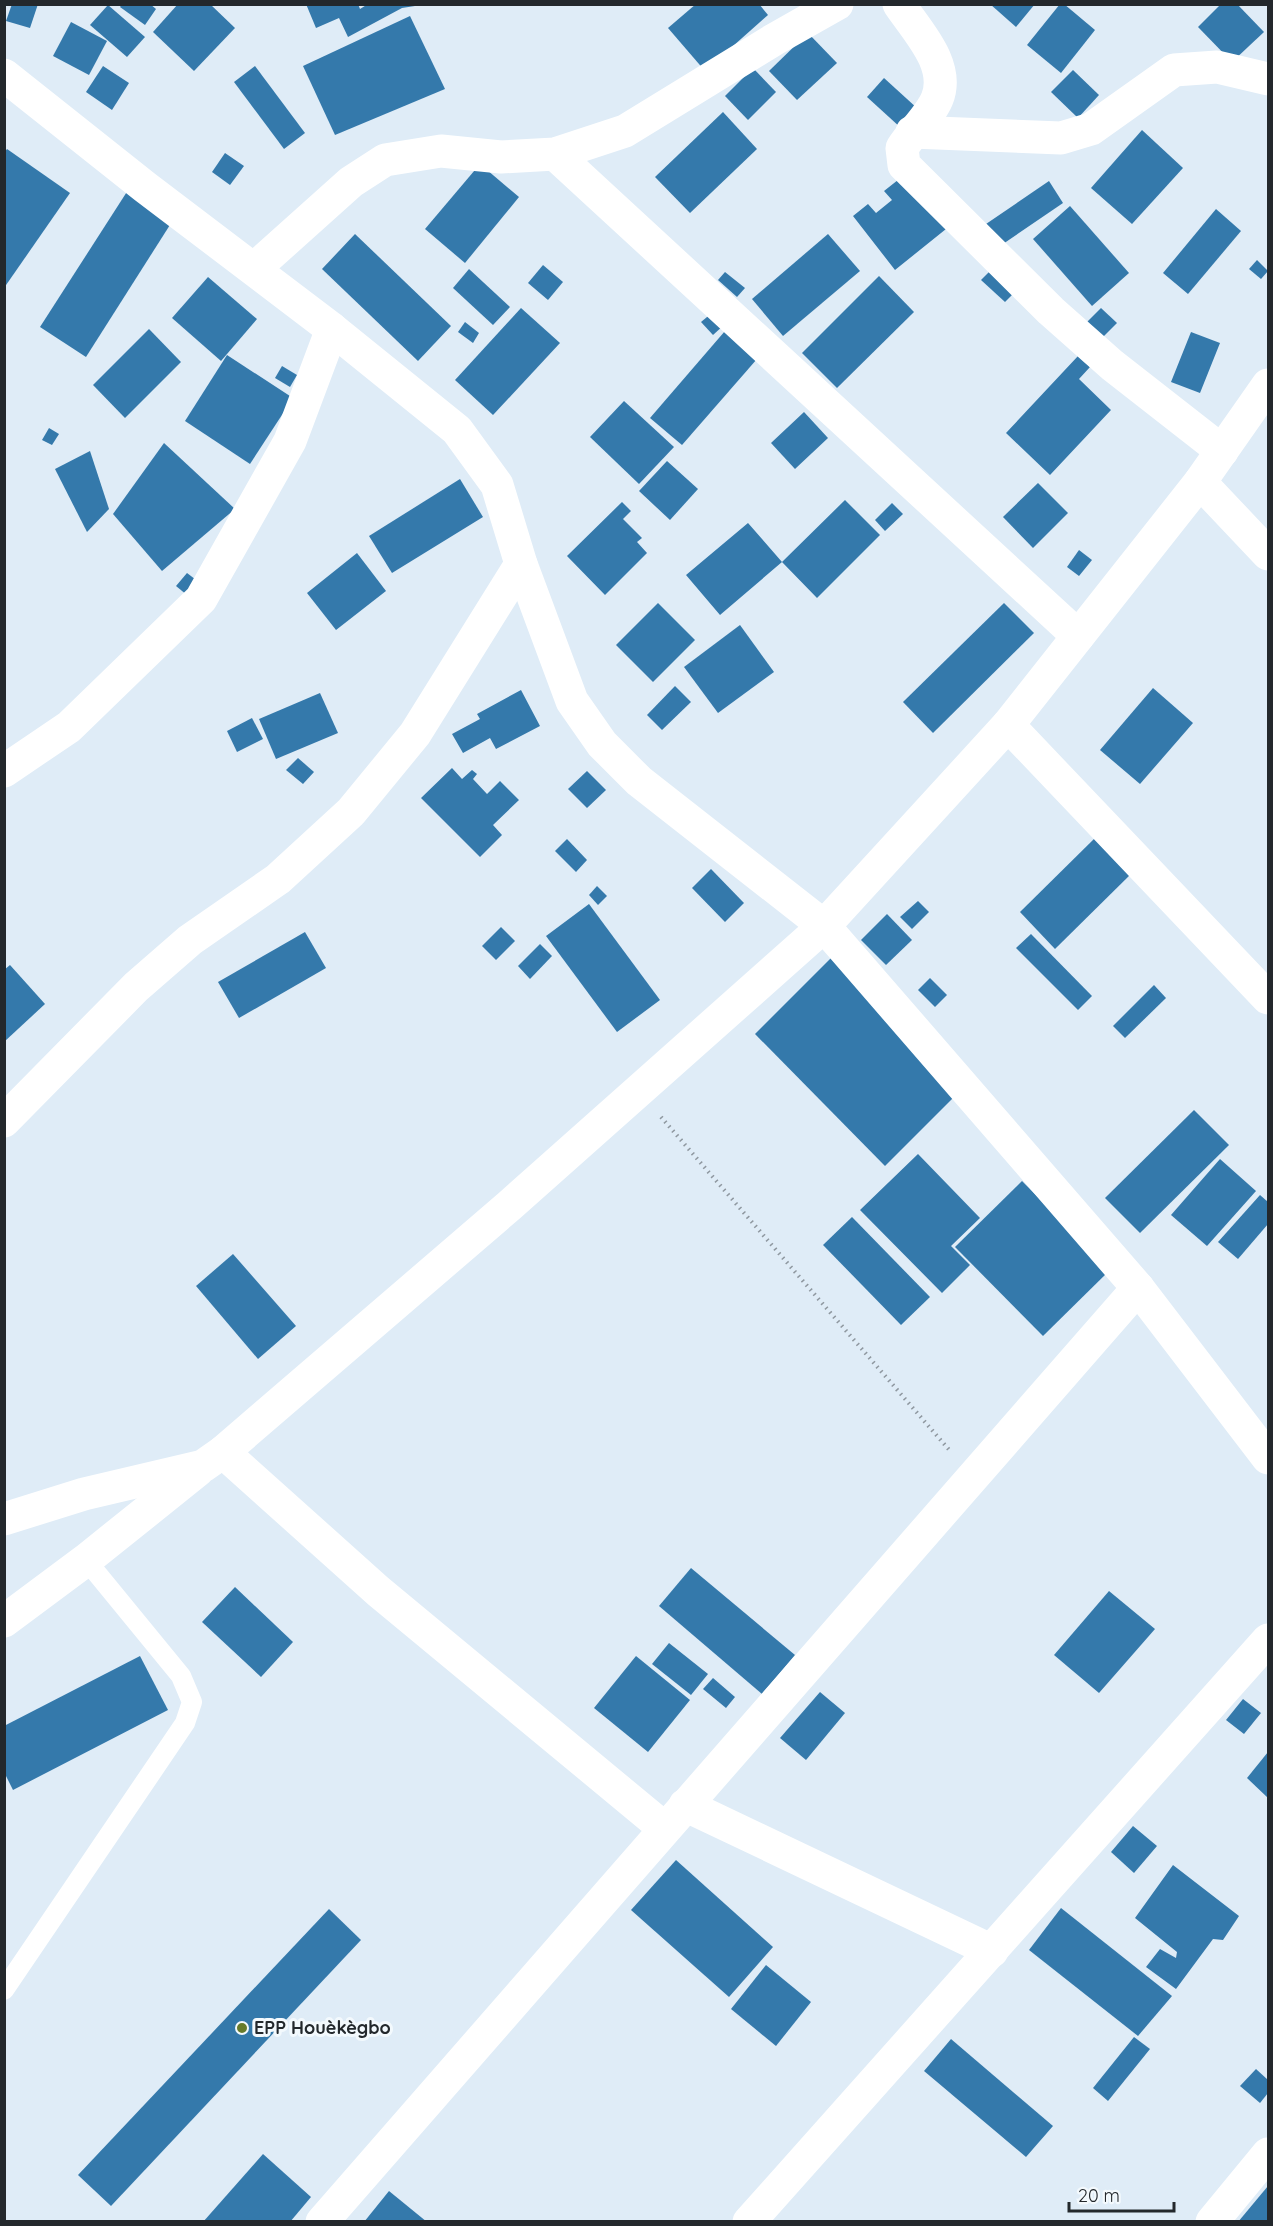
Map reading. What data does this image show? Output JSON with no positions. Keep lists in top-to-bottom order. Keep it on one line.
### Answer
{"places":["EPP Houèkègbo"],"scale_bar":"20 m"}
